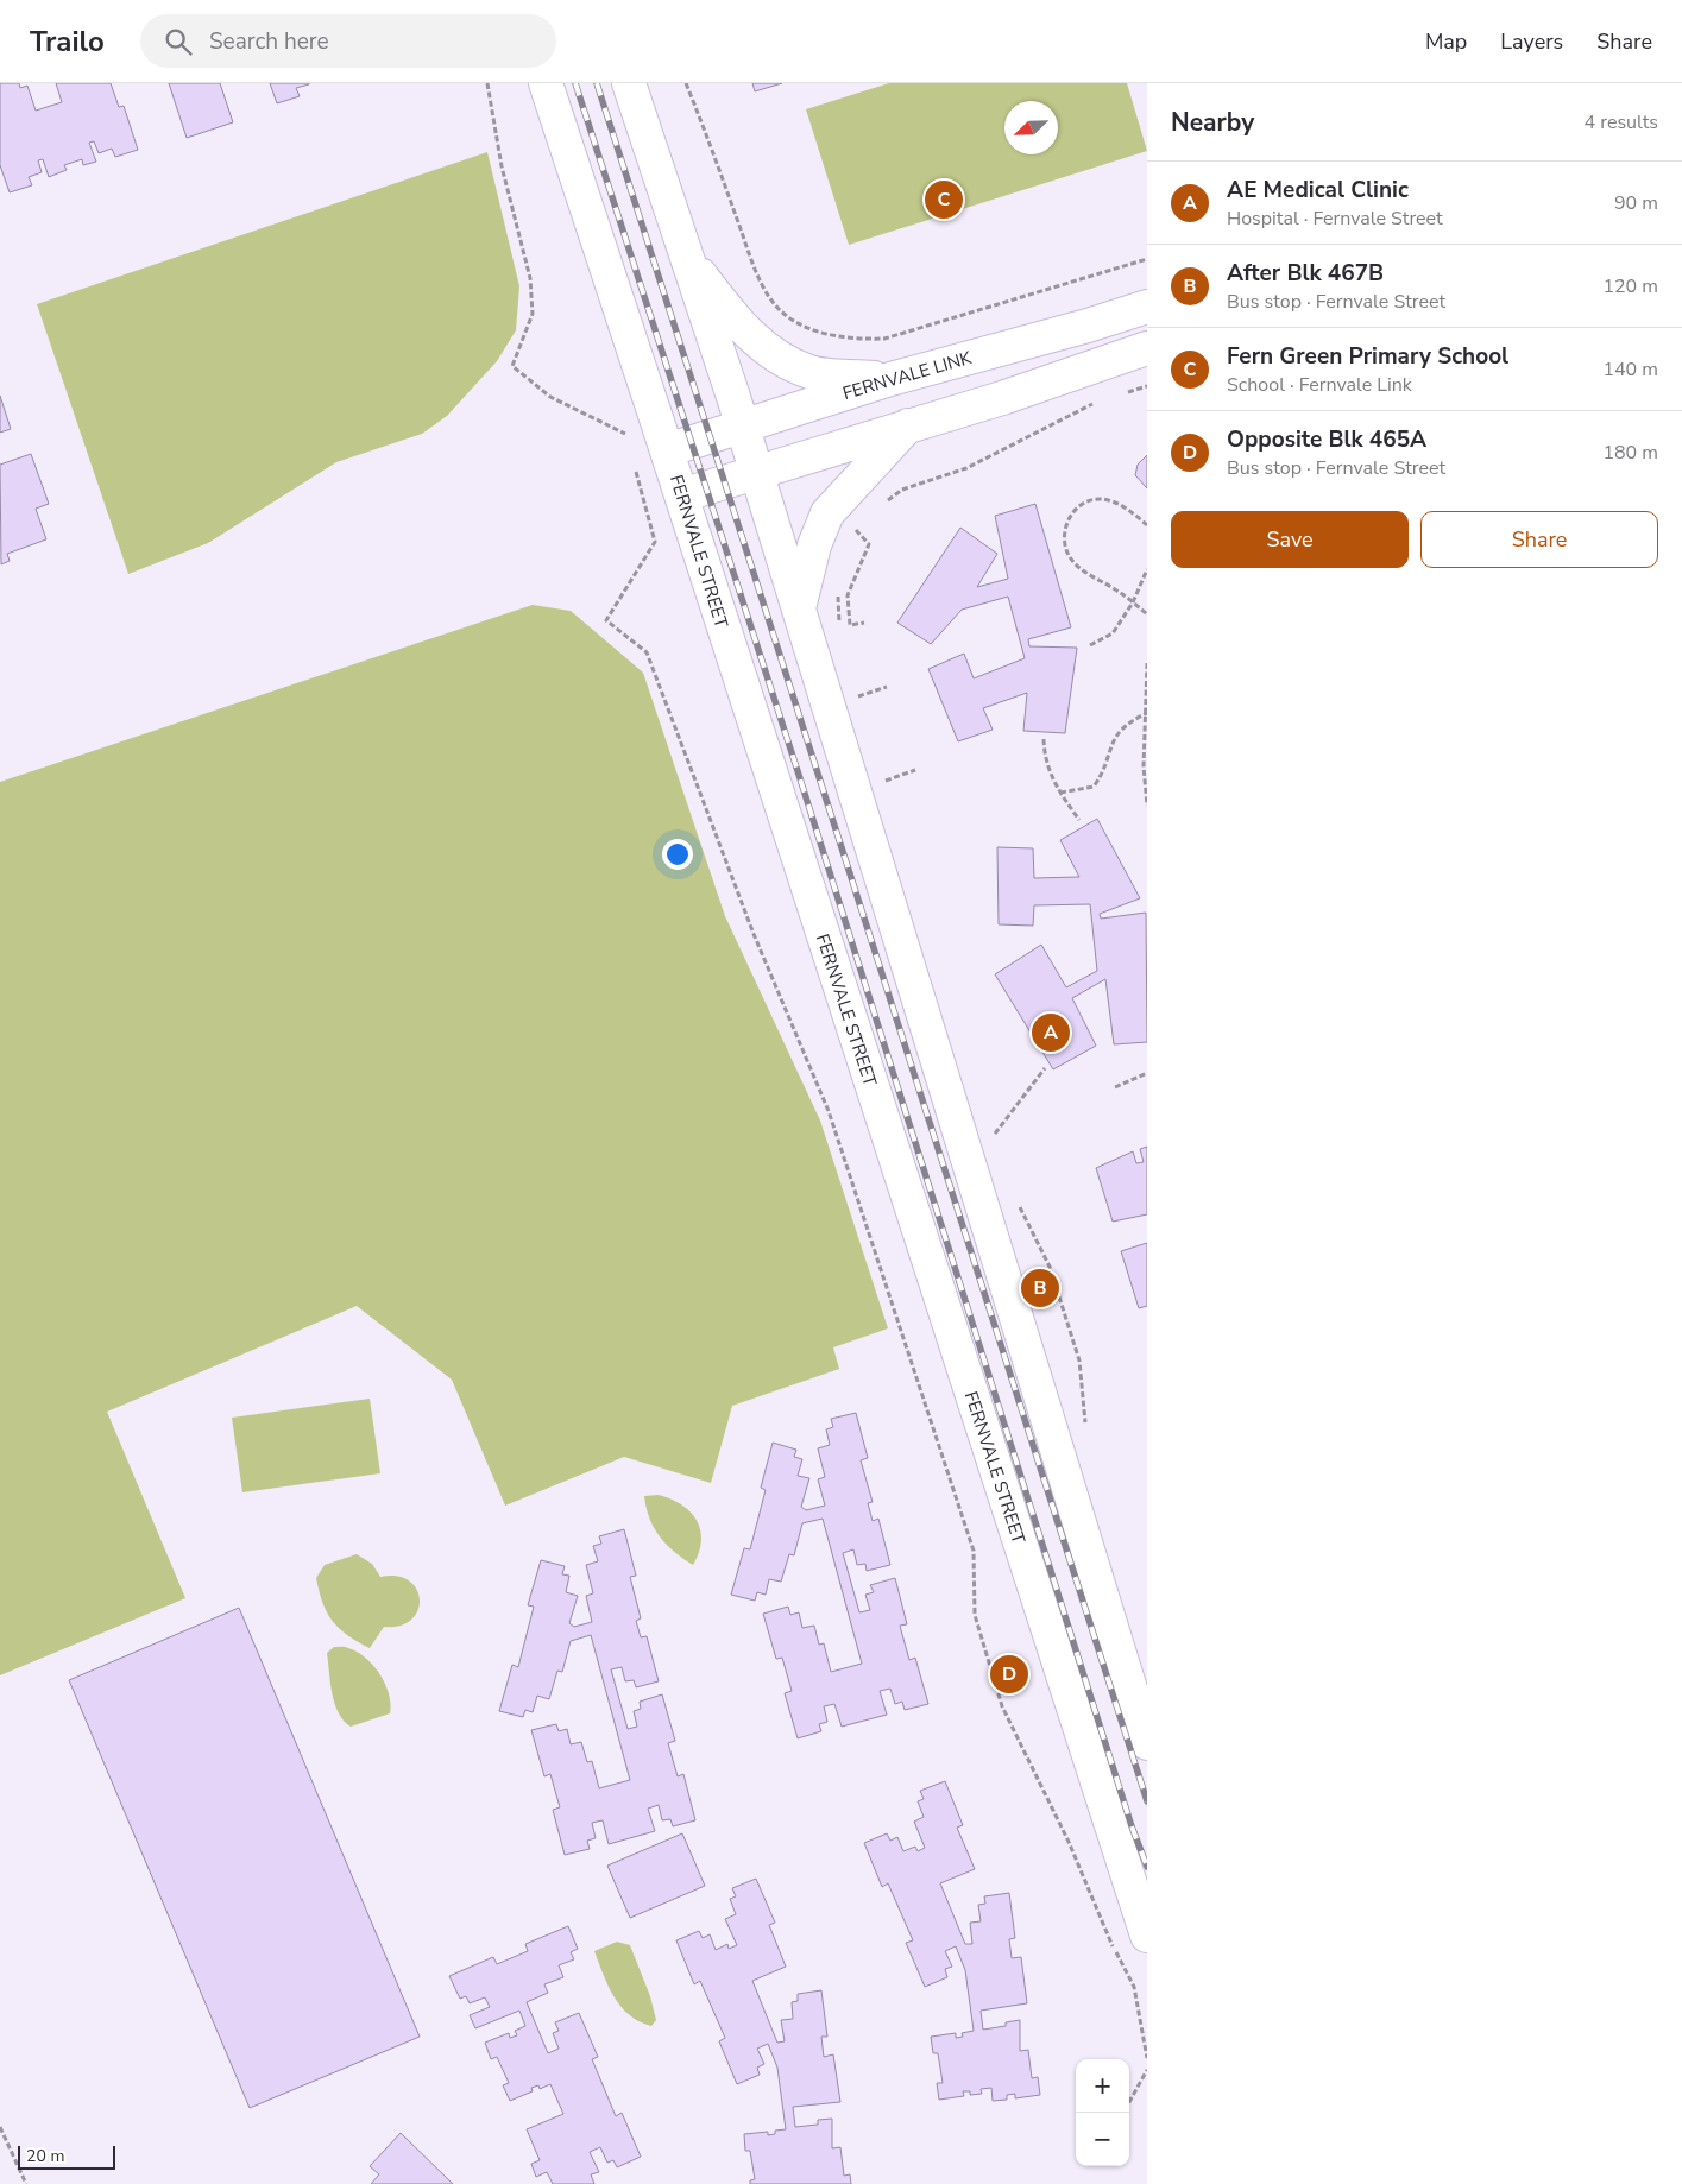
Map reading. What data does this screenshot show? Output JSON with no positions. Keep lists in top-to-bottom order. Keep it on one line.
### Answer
{"streets":{"street":["FERNVALE LINK","FERNVALE STREET"]},"crossings":[["FERNVALE LINK","FERNVALE STREET"]],"scale_bar":"20 m","north":"bottom left","page":{"header":"Trailo","search":"Search here","nav":["Map","Layers","Share"],"heading":["Nearby","4 results"],"list":[{"mark":"A","name":"AE Medical Clinic","note":"Hospital · Fernvale Street","value":"90 m"},{"mark":"B","name":"After Blk 467B","note":"Bus stop · Fernvale Street","value":"120 m"},{"mark":"C","name":"Fern Green Primary School","note":"School · Fernvale Link","value":"140 m"},{"mark":"D","name":"Opposite Blk 465A","note":"Bus stop · Fernvale Street","value":"180 m"}],"pins":["C","A","B","D"],"buttons":["Save","Share"],"map_buttons":["+","−"],"scale":"20 m"}}
